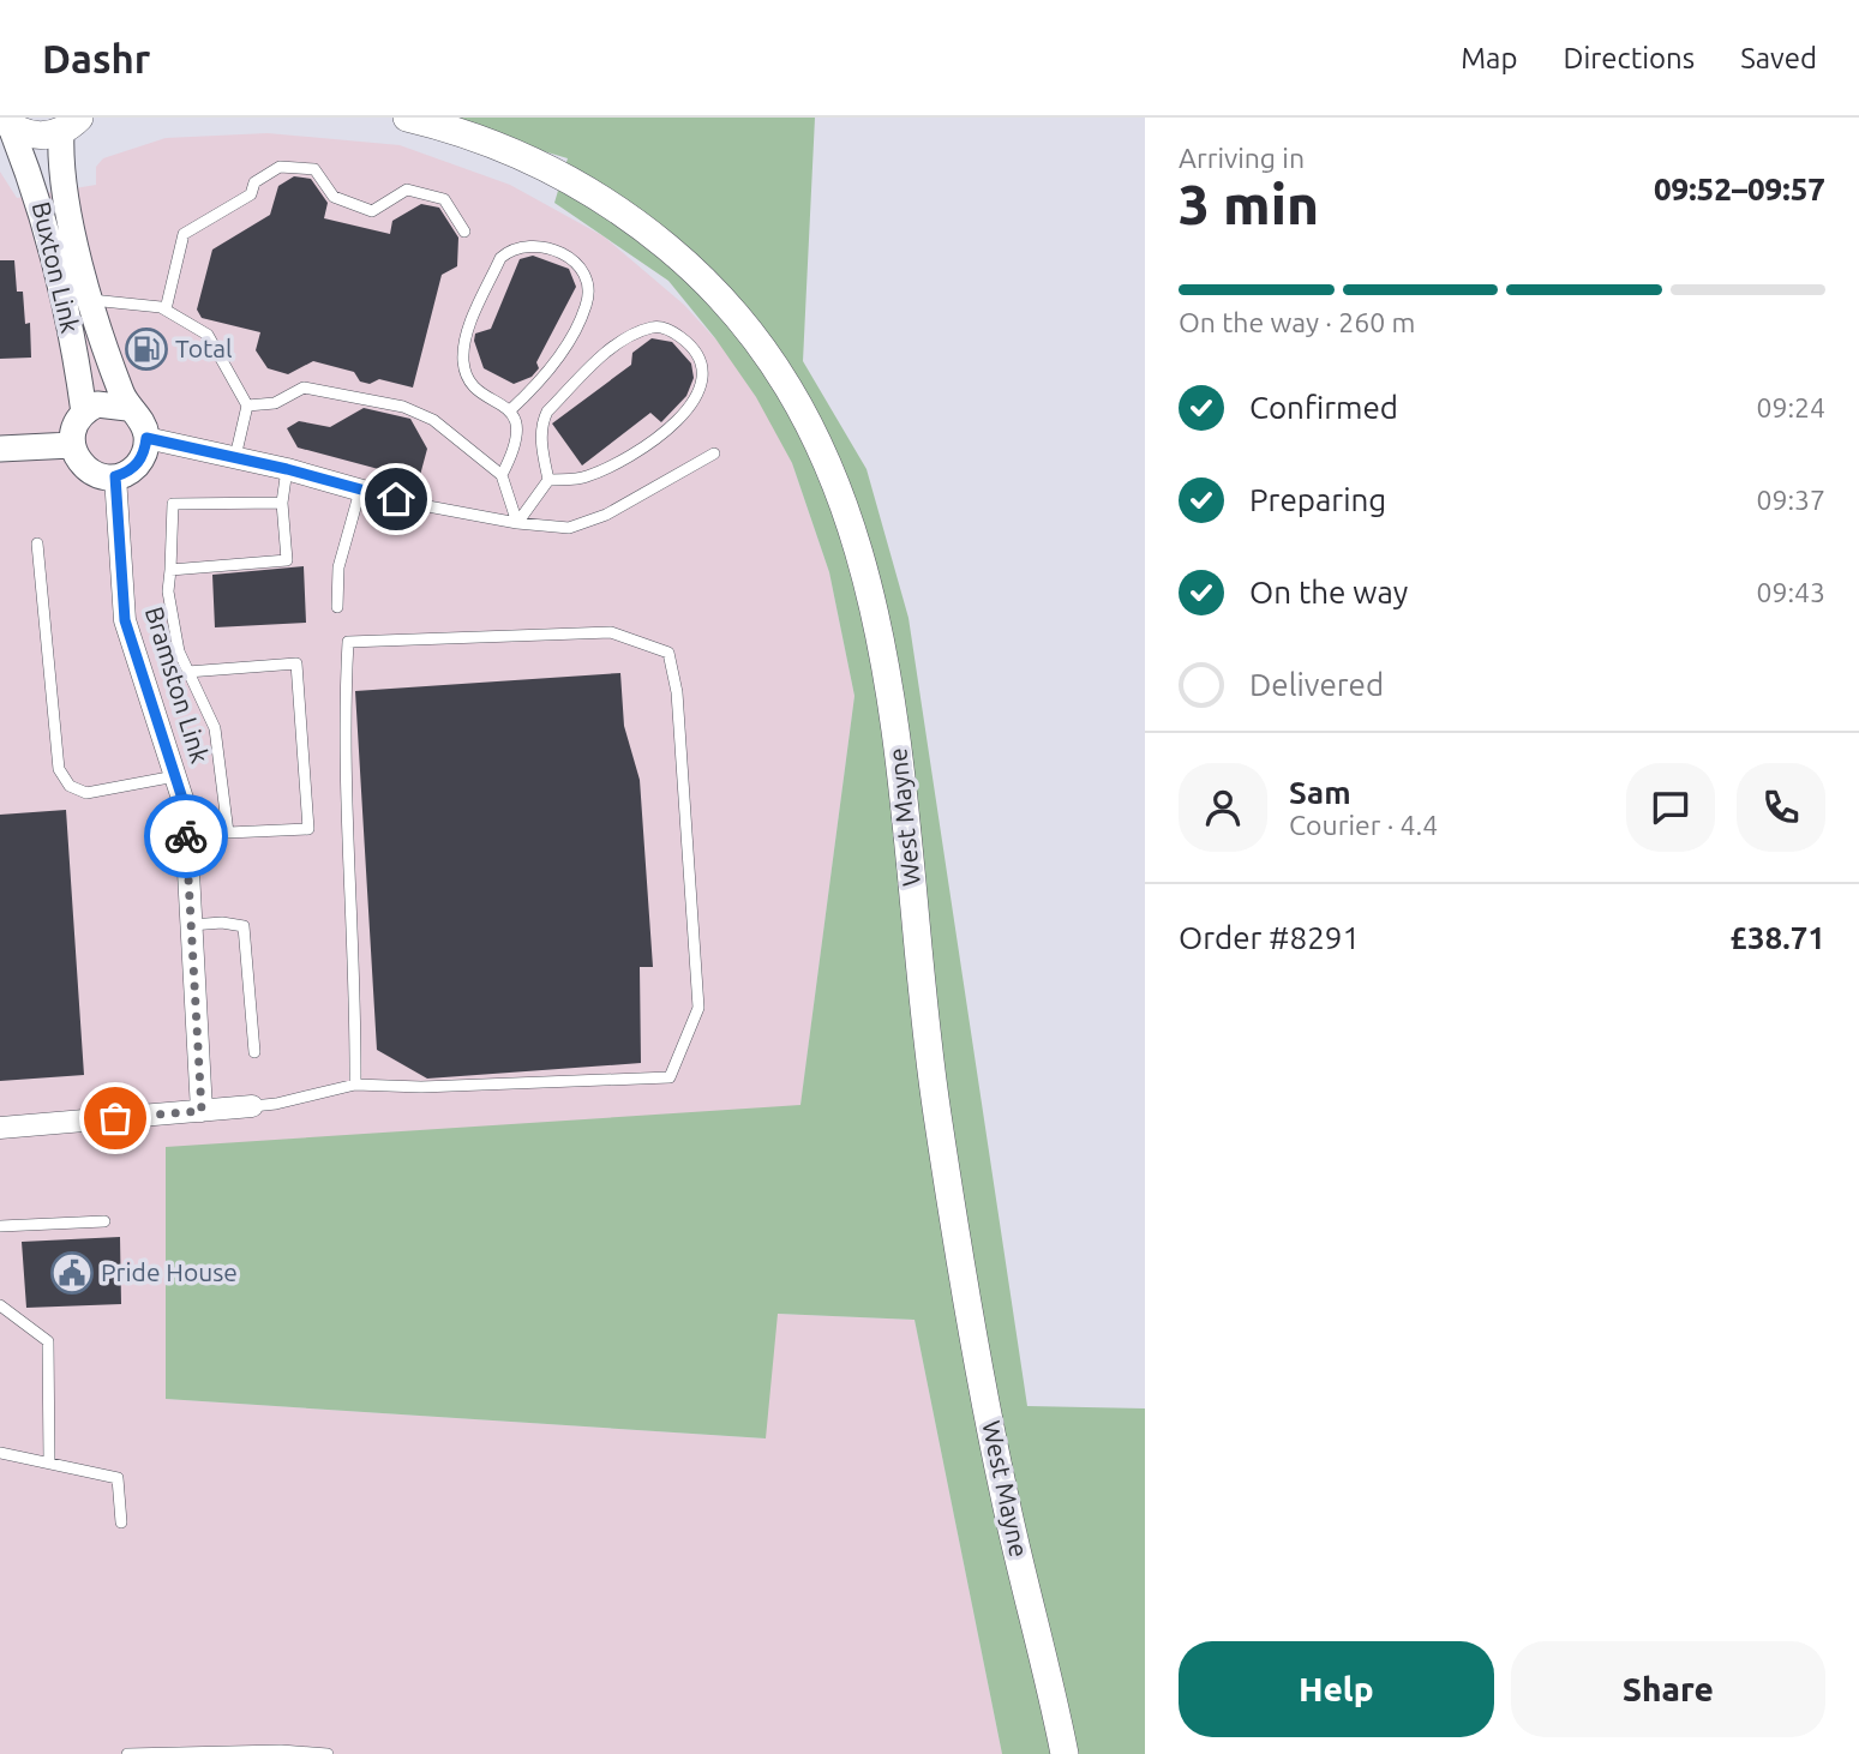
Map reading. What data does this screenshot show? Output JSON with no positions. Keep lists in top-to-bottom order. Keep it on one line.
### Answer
{"streets":{"main road":["West Mayne"],"street":["Buxton Link","Bramston Link"]},"crossings":[["Buxton Link","Bramston Link"]],"places":{"fuel station":["Total"],"public building":["Pride House"]},"page":{"header":"Dashr","nav":["Map","Directions","Saved"],"heading":["3 min","Arriving in","09:52–09:57"],"panel":["Sam","Courier · 4.4","Order #8291","£38.71"],"bar":"On the way · 260 m","list":[["Confirmed","09:24"],["Preparing","09:37"],["On the way","09:43"],"Delivered"],"buttons":["Help","Share"]}}
